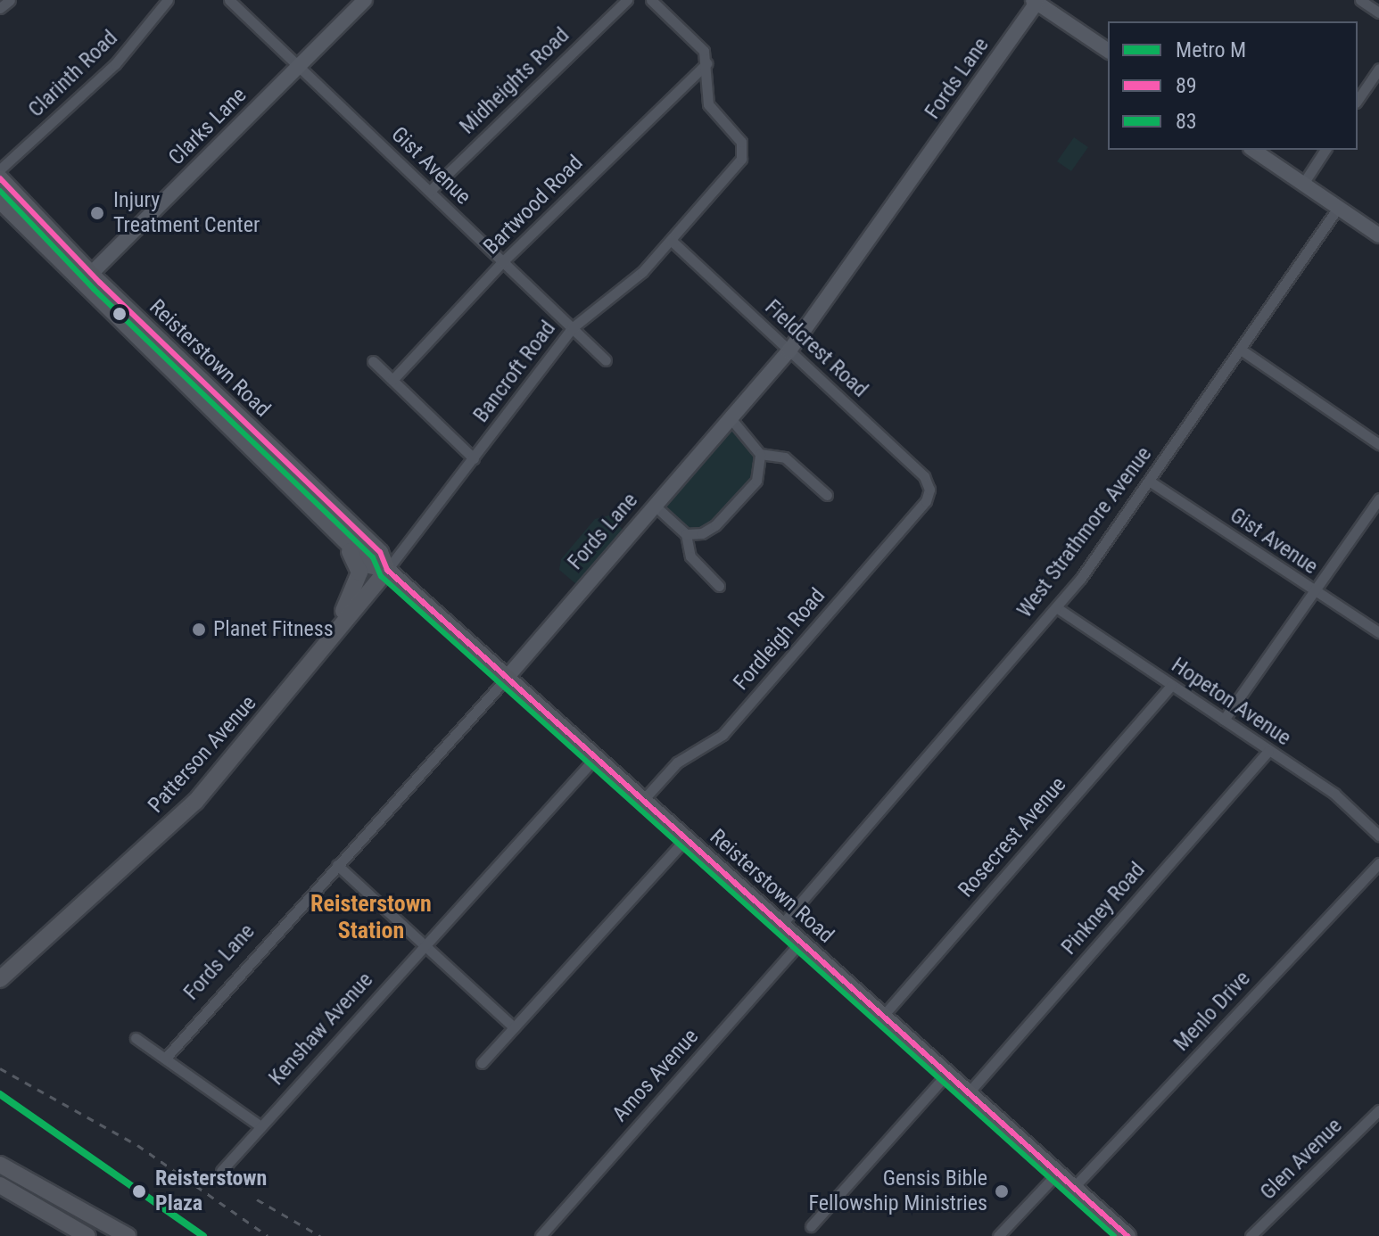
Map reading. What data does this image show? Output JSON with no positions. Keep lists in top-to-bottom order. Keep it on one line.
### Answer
{"streets":{"main road":["Reisterstown Road","Patterson Avenue"],"street":["Clarinth Road","Fords Lane","Midheights Road","Clarks Lane","Gist Avenue","Bartwood Road","Fieldcrest Road","Bancroft Road","West Strathmore Avenue","Fordleigh Road","Hopeton Avenue","Rosecrest Avenue","Pinkney Road","Menlo Drive","Kenshaw Avenue","Amos Avenue","Glen Avenue"]},"crossings":[["Fords Lane","Fieldcrest Road"],["Fords Lane","Reisterstown Road"],["Midheights Road","Gist Avenue"],["Clarks Lane","Gist Avenue"],["Clarks Lane","Reisterstown Road"],["Gist Avenue","Bartwood Road"],["Gist Avenue","Bancroft Road"],["Gist Avenue","West Strathmore Avenue"],["Bartwood Road","Bancroft Road"],["Fieldcrest Road","Bancroft Road"],["Fieldcrest Road","Fordleigh Road"],["Reisterstown Road","Bancroft Road"],["Reisterstown Road","West Strathmore Avenue"],["Reisterstown Road","Fordleigh Road"],["Reisterstown Road","Patterson Avenue"],["Reisterstown Road","Rosecrest Avenue"],["Reisterstown Road","Pinkney Road"],["Reisterstown Road","Menlo Drive"],["Reisterstown Road","Kenshaw Avenue"],["Reisterstown Road","Amos Avenue"],["Bancroft Road","Patterson Avenue"],["West Strathmore Avenue","Hopeton Avenue"],["Hopeton Avenue","Rosecrest Avenue"],["Hopeton Avenue","Pinkney Road"]],"districts":["Reisterstown Station"],"places":["Injury Treatment Center","Planet Fitness","Reisterstown Plaza","Gensis Bible Fellowship Ministries"],"lines":["transit line 89","transit line 83","metro line M"],"legend":["Metro M","89","83"]}
